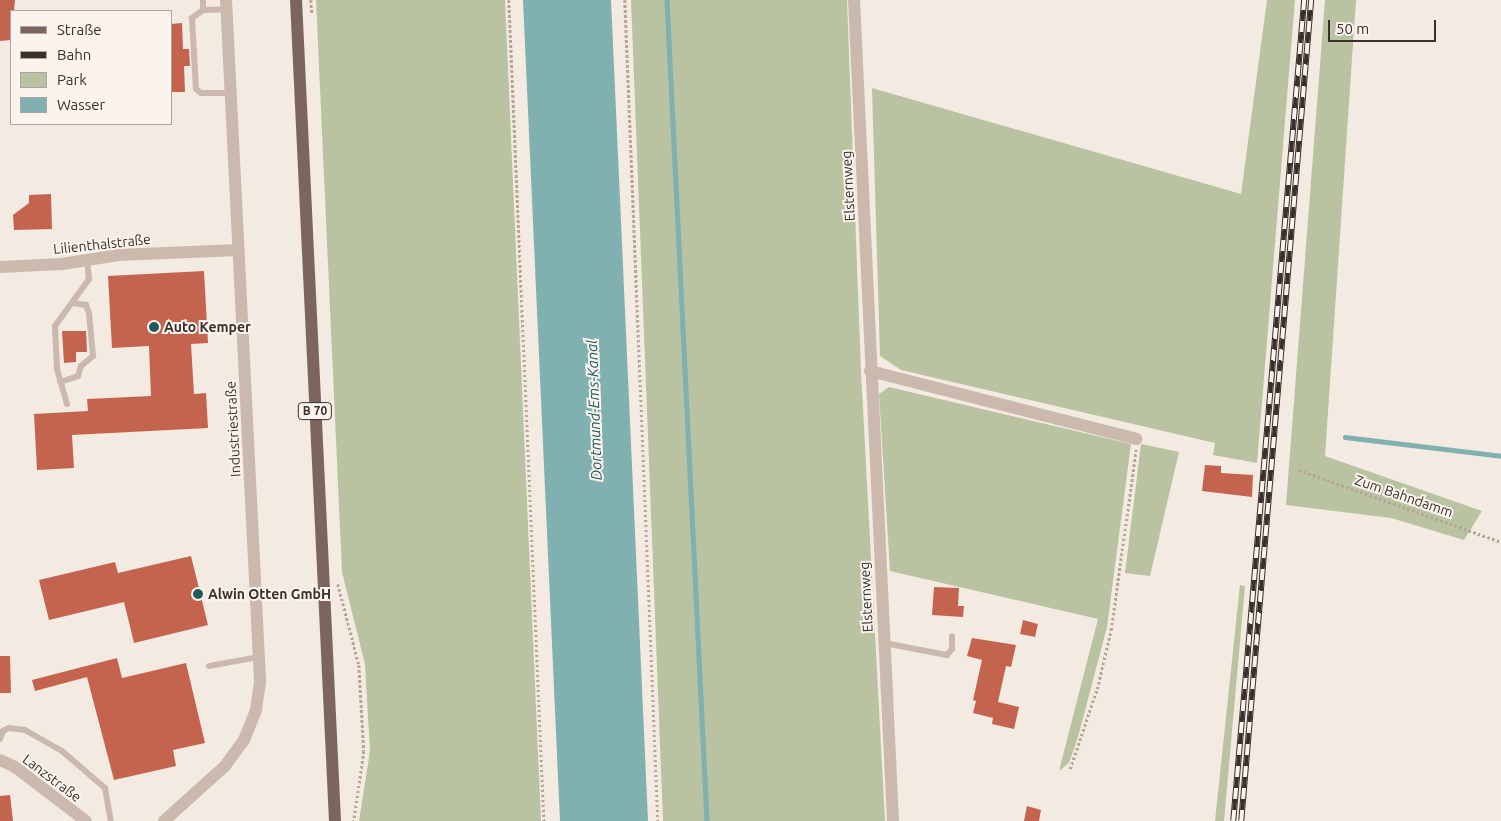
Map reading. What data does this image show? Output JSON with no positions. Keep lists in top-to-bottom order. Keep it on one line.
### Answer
{"streets":{"main road":["B 70"],"street":["Elsternweg","Lilienthalstraße","Industriestraße","Lanzstraße"],"path":["Zum Bahndamm"]},"crossings":[["Lilienthalstraße","Industriestraße"]],"water":["Dortmund-Ems-Kanal"],"places":["Auto Kemper","Alwin Otten GmbH"],"legend":["Straße","Bahn","Park","Wasser"],"scale_bar":"50 m"}
